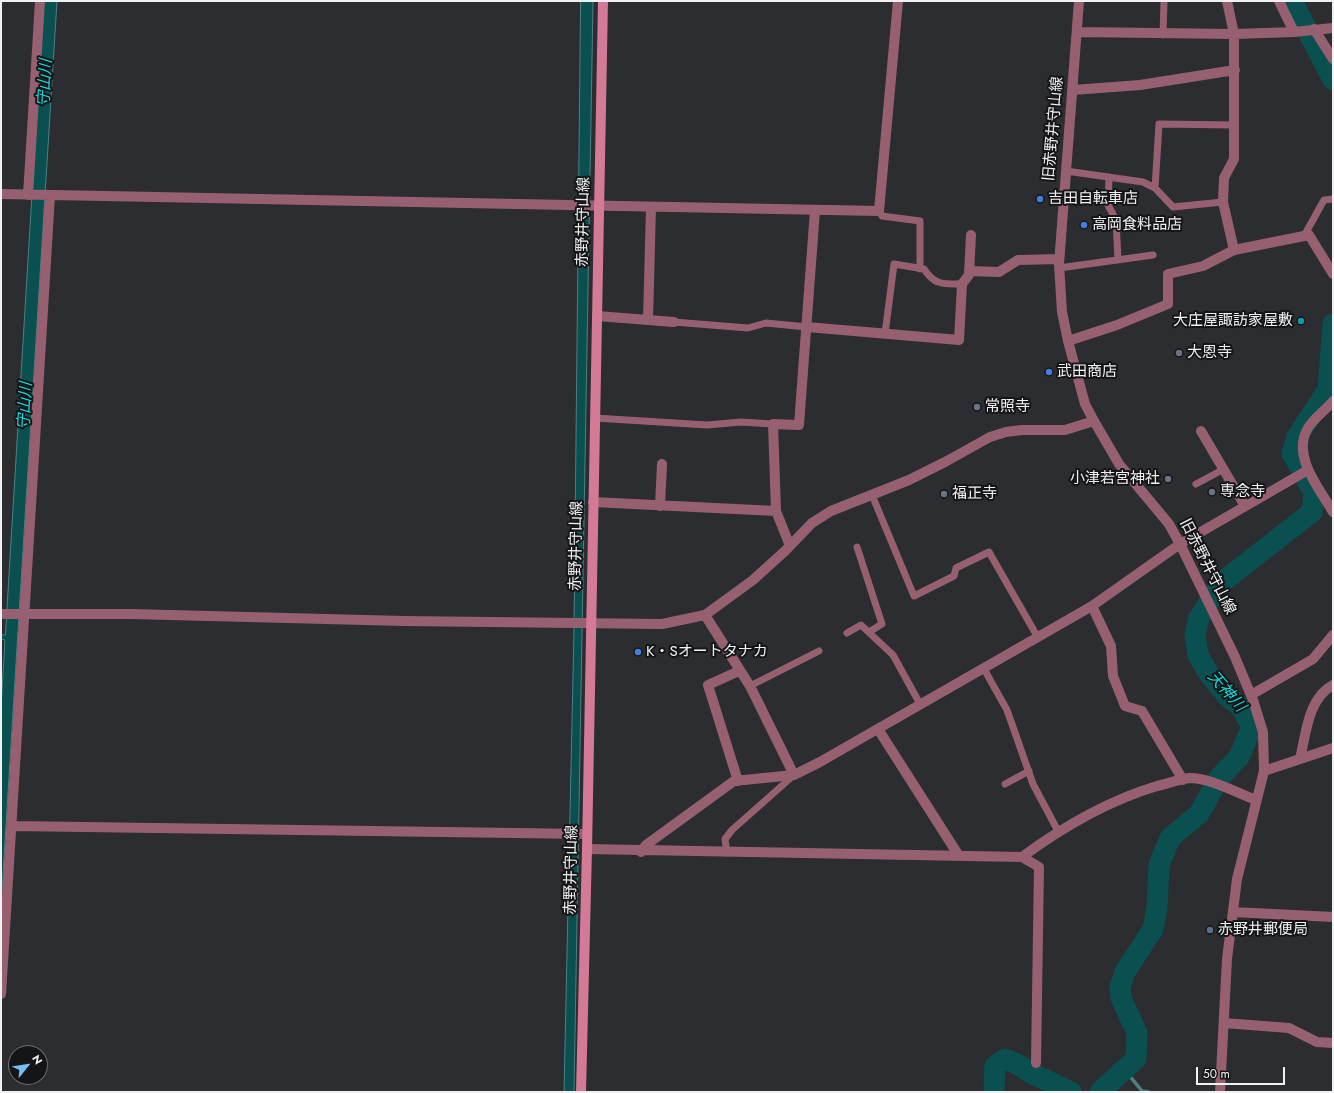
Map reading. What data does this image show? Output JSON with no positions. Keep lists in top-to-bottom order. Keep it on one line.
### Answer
{"streets":{"main road":["赤野井守山線"],"street":["旧赤野井守山線"]},"water":["守山川","天神川"],"places":["吉田自転車店","高岡食料品店","大庄屋諏訪家屋敷","大恩寺","武田商店","常照寺","小津若宮神社","専念寺","福正寺","K・Sオートタナカ","赤野井郵便局"],"scale_bar":"50 m","north":"top right"}
